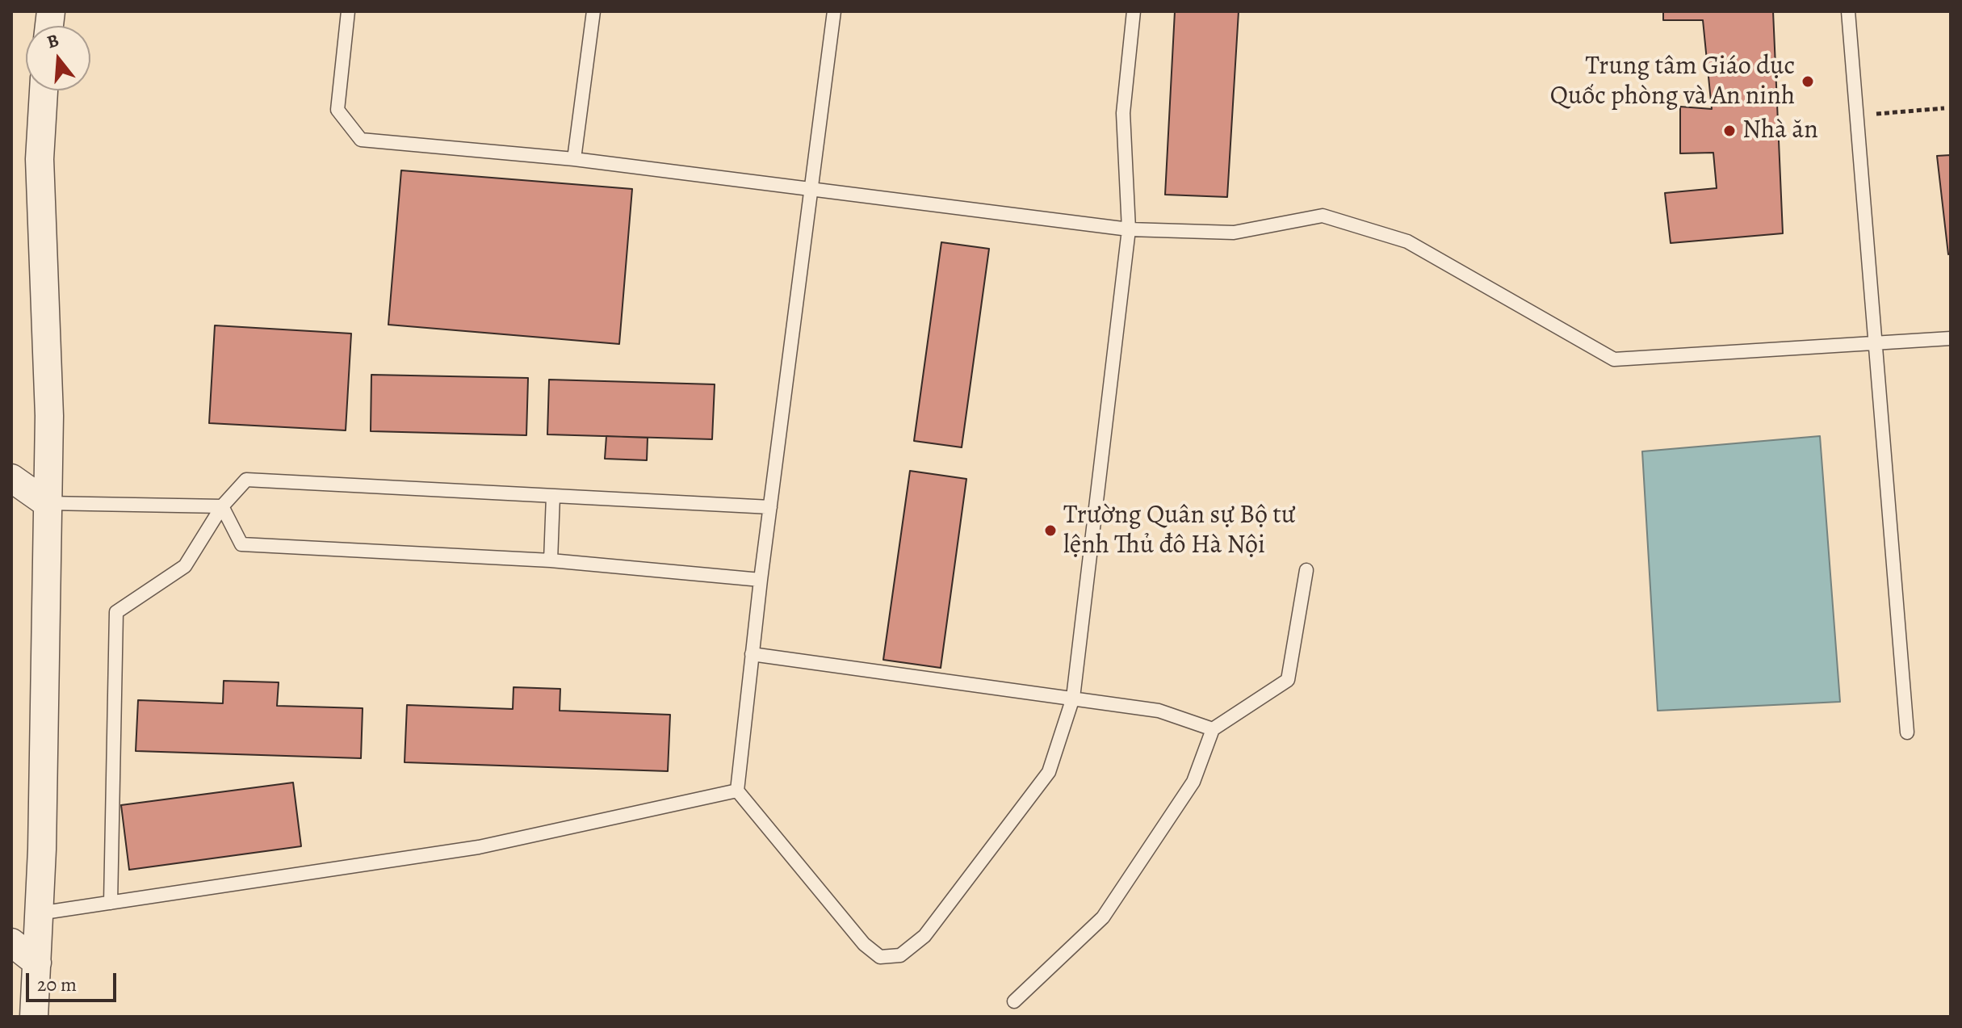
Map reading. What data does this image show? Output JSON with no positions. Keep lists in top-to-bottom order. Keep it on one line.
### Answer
{"places":["Trung tâm Giáo dục Quốc phòng và An ninh","Nhà ăn","Trường Quân sự Bộ tư lệnh Thủ đô Hà Nội"],"scale_bar":"20 m","north":"top"}
